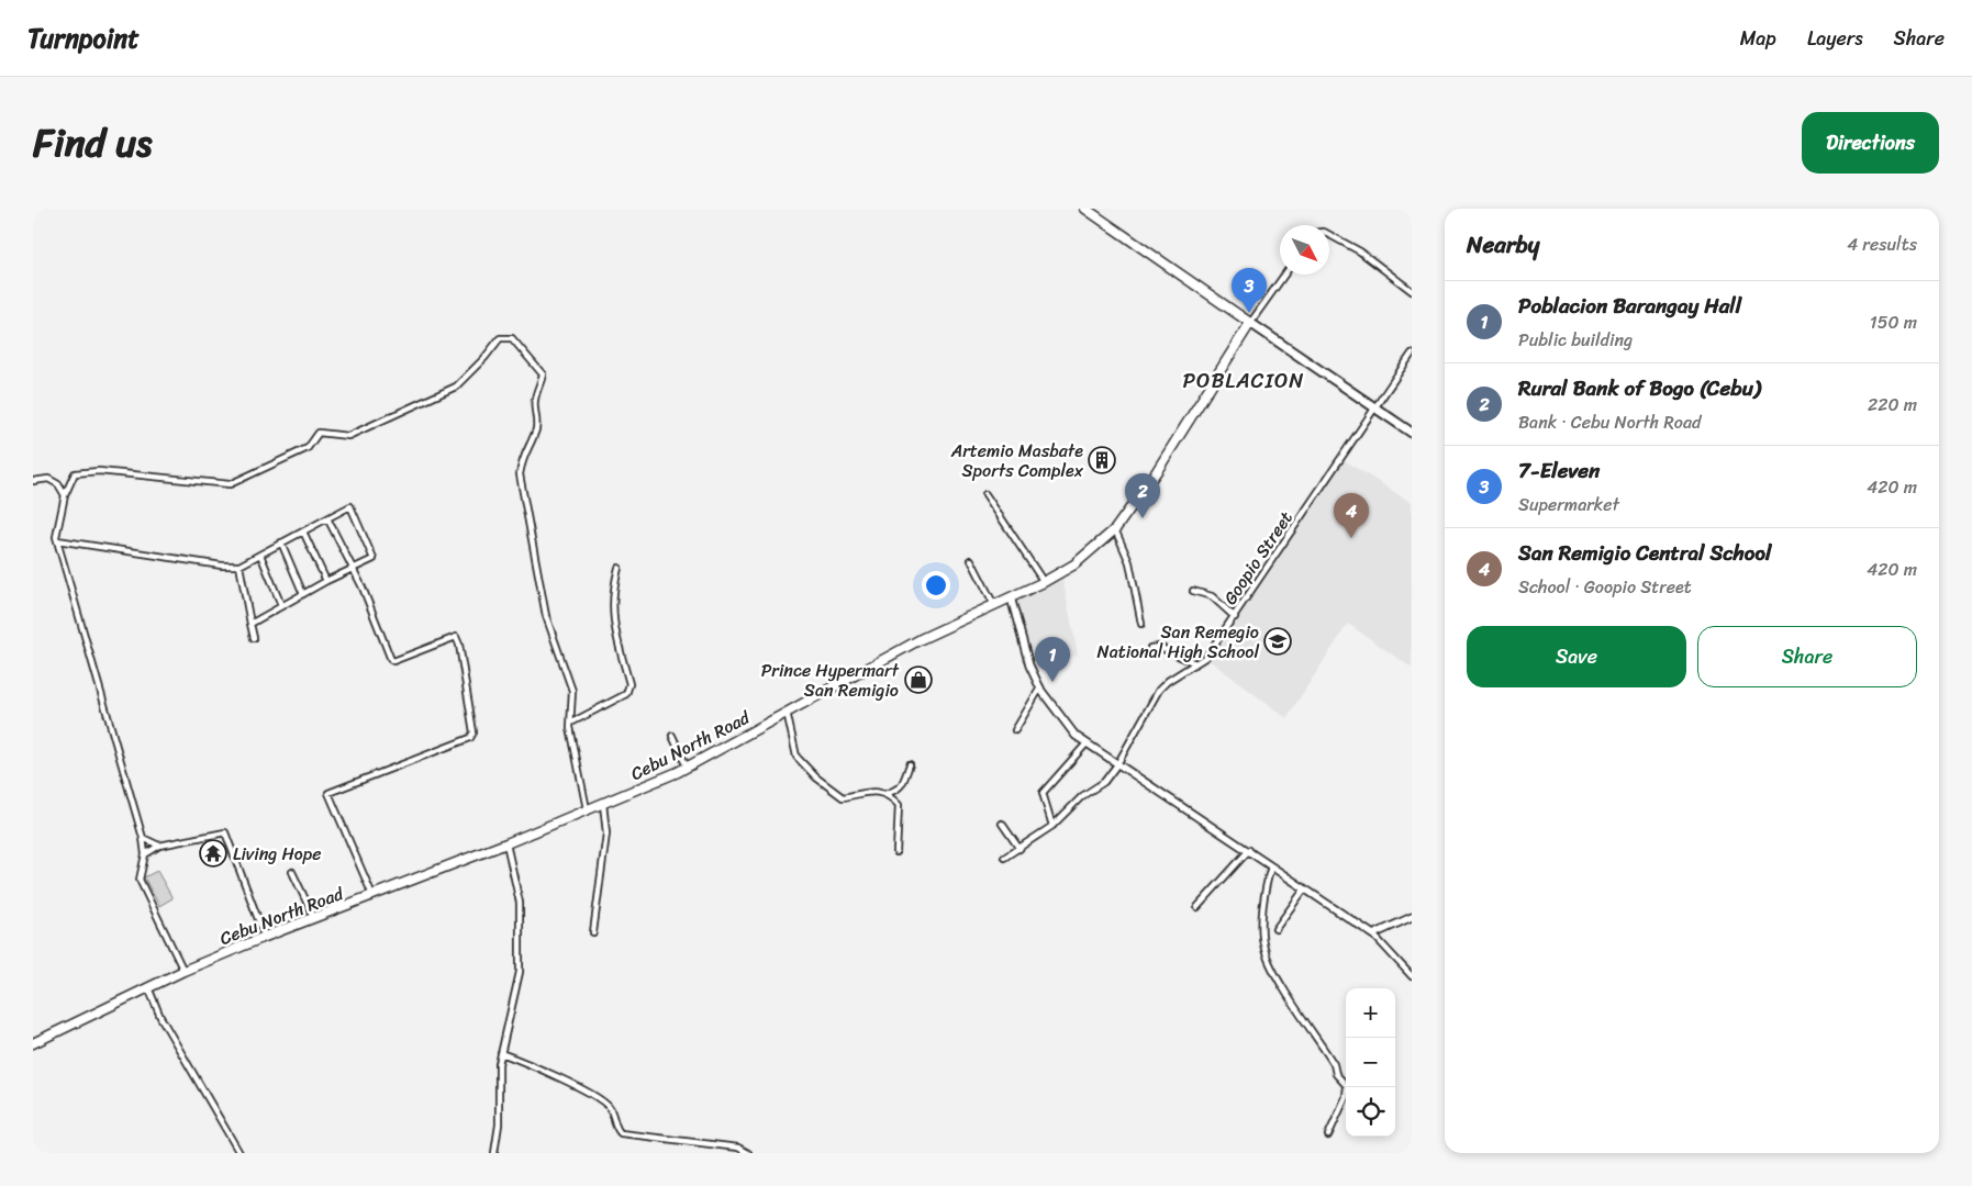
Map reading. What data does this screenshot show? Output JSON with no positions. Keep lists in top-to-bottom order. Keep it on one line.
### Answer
{"streets":{"highway":["Cebu North Road"],"street":["Goopio Street"]},"districts":["POBLACION"],"places":{"building":["Artemio Masbate Sports Complex"],"school or university":["San Remegio National High School"],"shop":["Prince Hypermart San Remigio"],"temple":["Living Hope"]},"north":"bottom right","page":{"header":"Turnpoint","nav":["Map","Layers","Share"],"title":"Find us","buttons":["Directions",["Save","Share"]],"heading":["Nearby","4 results"],"pins":["3","2","4","1"],"list":[{"mark":"1","name":"Poblacion Barangay Hall","note":"Public building","value":"150 m"},{"mark":"2","name":"Rural Bank of Bogo (Cebu)","note":"Bank · Cebu North Road","value":"220 m"},{"mark":"3","name":"7-Eleven","note":"Supermarket","value":"420 m"},{"mark":"4","name":"San Remigio Central School","note":"School · Goopio Street","value":"420 m"}],"map_buttons":["+","−"]}}
